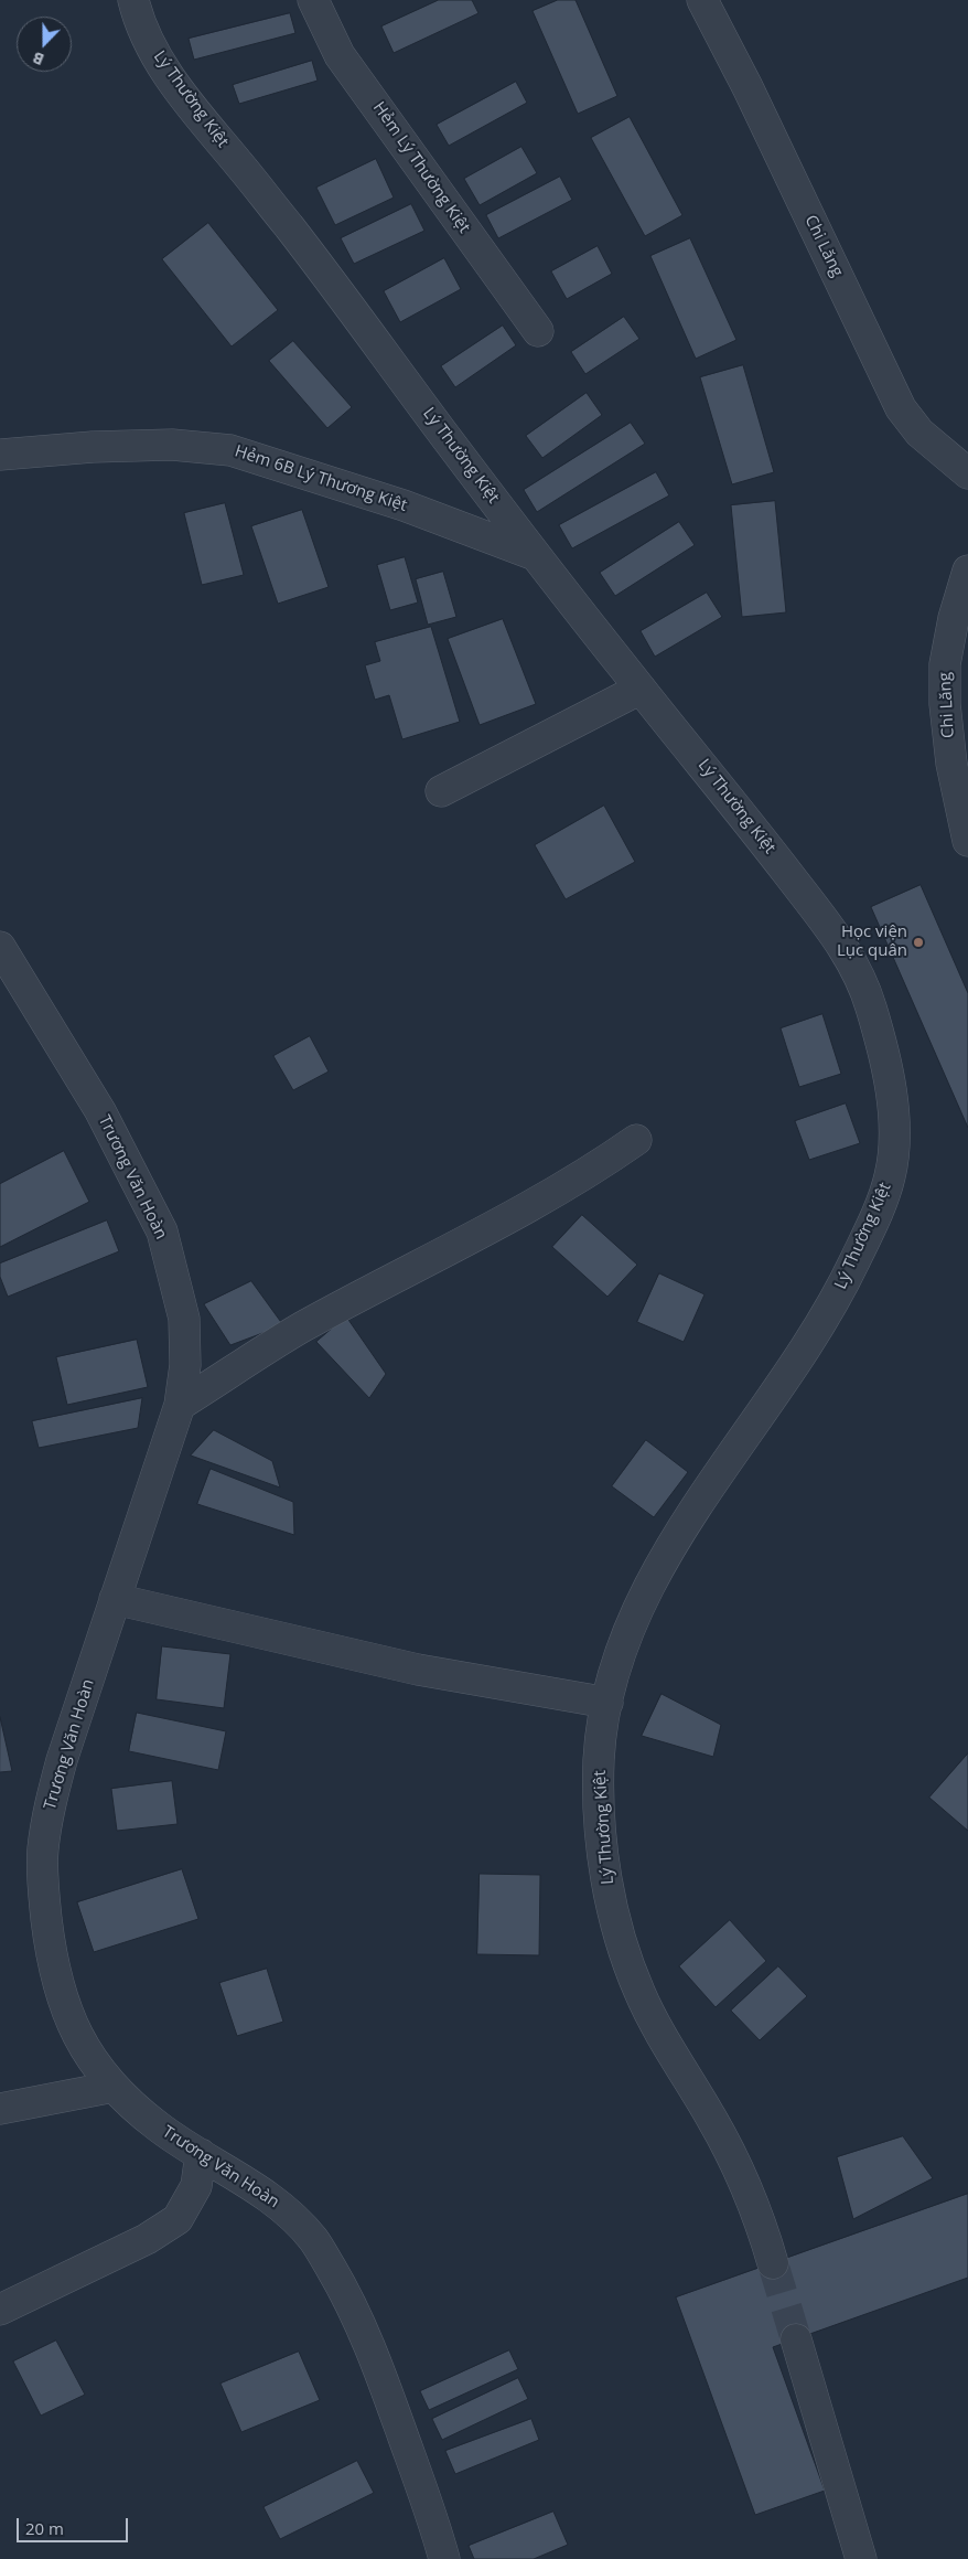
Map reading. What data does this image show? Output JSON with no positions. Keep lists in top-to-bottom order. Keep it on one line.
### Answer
{"streets":{"street":["Lý Thường Kiệt","Hẻm Lý Thường Kiệt","Chi Lăng","Hẻm 6B Lý Thương Kiệt","Trương Văn Hoàn"]},"crossings":[["Lý Thường Kiệt","Hẻm 6B Lý Thương Kiệt"]],"places":["Học viện Lục quân"],"scale_bar":"20 m","north":"bottom"}
